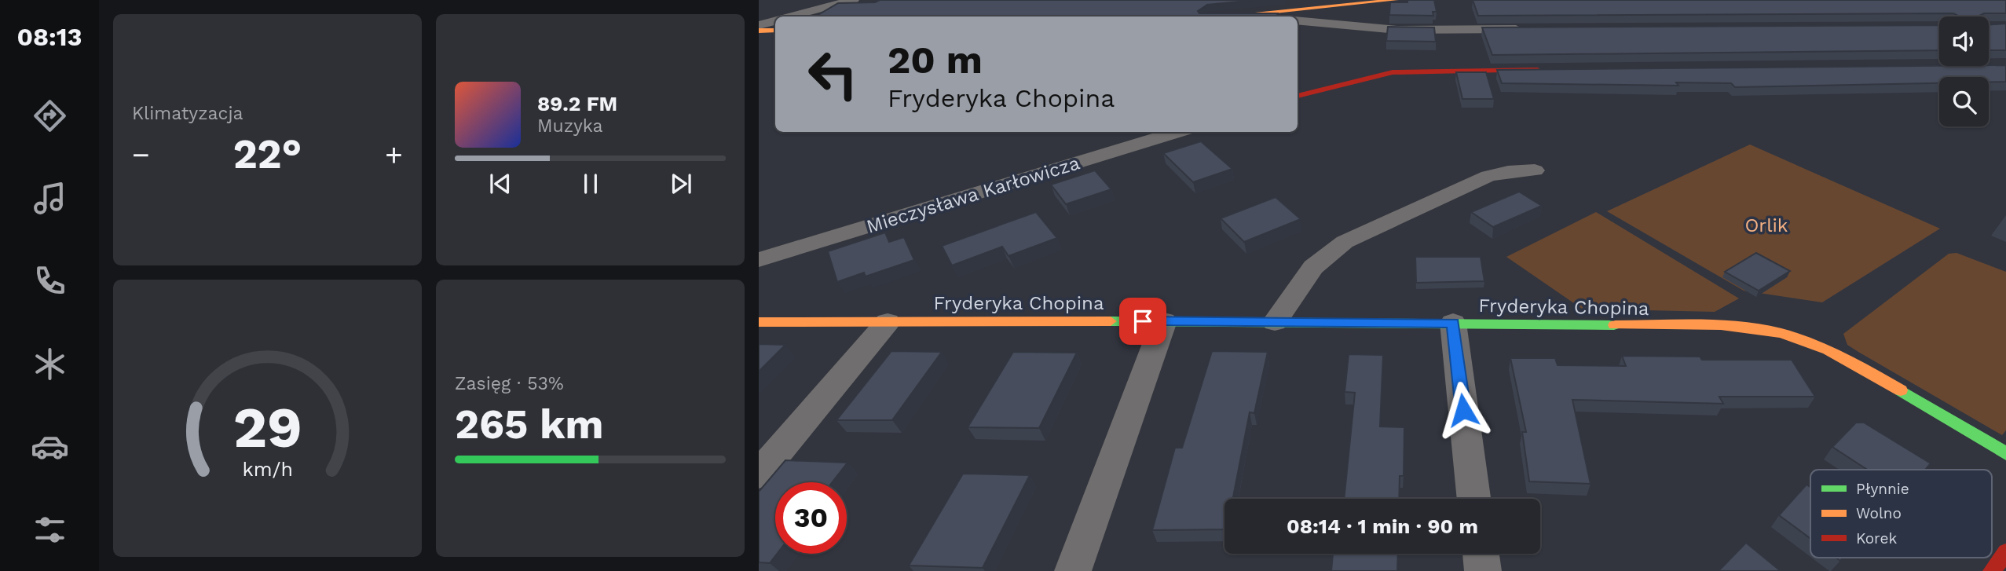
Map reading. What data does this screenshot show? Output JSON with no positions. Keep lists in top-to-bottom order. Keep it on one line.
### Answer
{"streets":{"street":["Mieczysława Karłowicza","Fryderyka Chopina"]},"parks":["Orlik"],"legend":["Płynnie","Wolno","Korek"],"page":{"tabs":"08:13","tile":["Klimatyzacja",["Zasięg · 53%","265 km"]],"turn":["20 m","Fryderyka Chopina"],"song":["89.2 FM","Muzyka"],"heat":["−","22°","+"],"limit":"30","trip":"08:14 · 1 min · 90 m","gauge":["29","km/h"]}}
